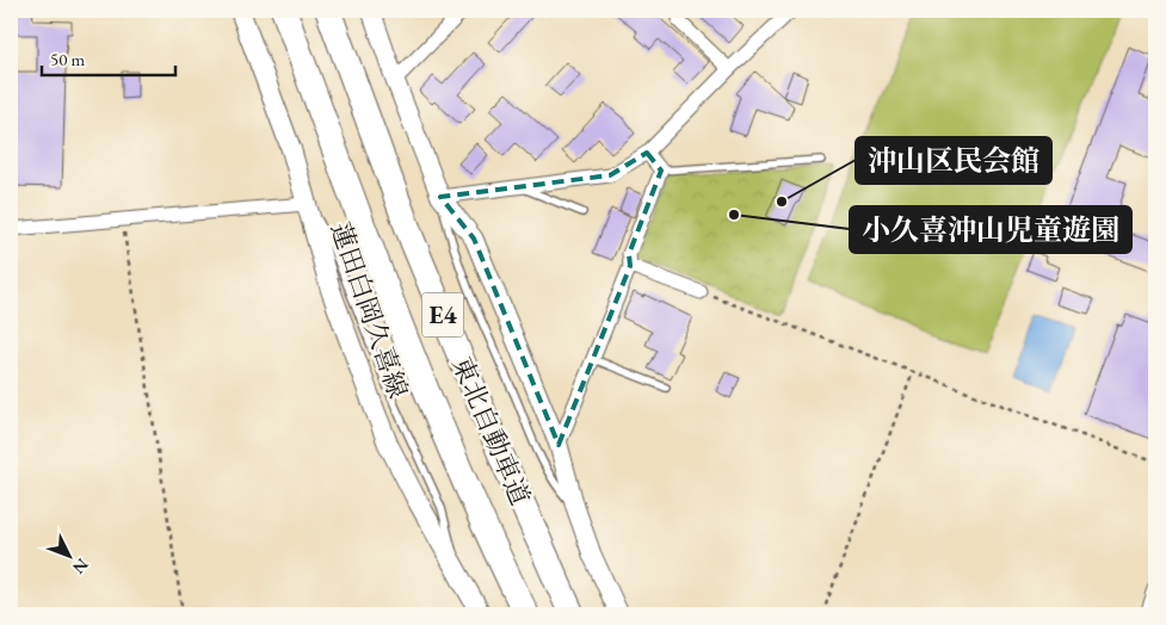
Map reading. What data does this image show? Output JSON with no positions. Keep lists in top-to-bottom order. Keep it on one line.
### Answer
{"streets":{"highway":["E4","東北自動車道"],"main road":["蓮田白岡久喜線"]},"places":["沖山区民会館","小久喜沖山児童遊園"],"scale_bar":"50 m","north":"bottom right"}
